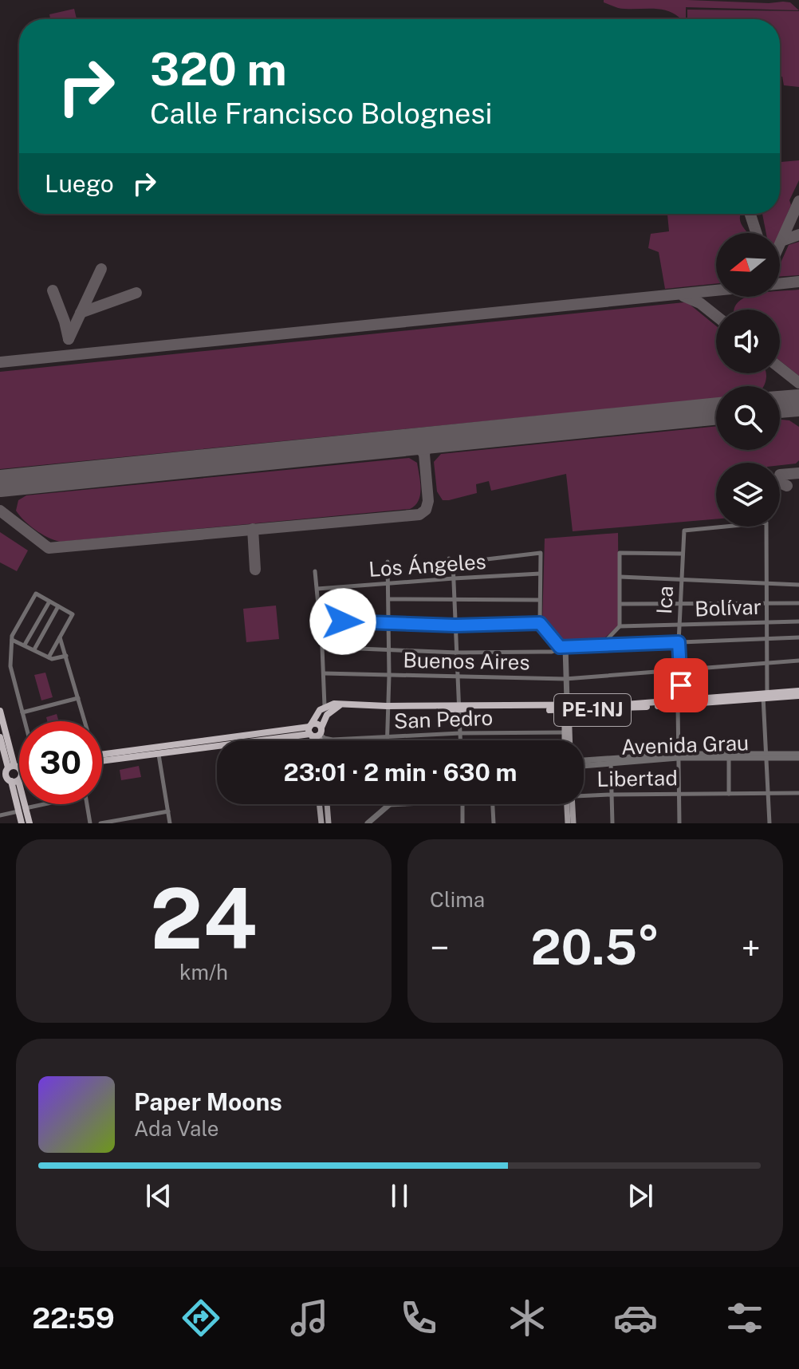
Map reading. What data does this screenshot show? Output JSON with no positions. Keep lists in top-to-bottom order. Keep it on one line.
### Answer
{"streets":{"main road":["PE-1NJ"],"street":["Los Ángeles","Ica","Bolívar","Buenos Aires","San Pedro","Avenida Grau","Libertad"]},"crossings":[["Ica","Bolívar"],["Ica","Buenos Aires"],["Ica","PE-1NJ"],["Ica","Avenida Grau"],["Ica","Libertad"]],"north":"left","page":{"turn":["320 m","Calle Francisco Bolognesi"],"then":"Luego","limit":"30","trip":"23:01 · 2 min · 630 m","tile":[["24","km/h"],"Clima"],"heat":["−","20.5°","+"],"song":["Paper Moons","Ada Vale"],"tabs":"22:59"}}
